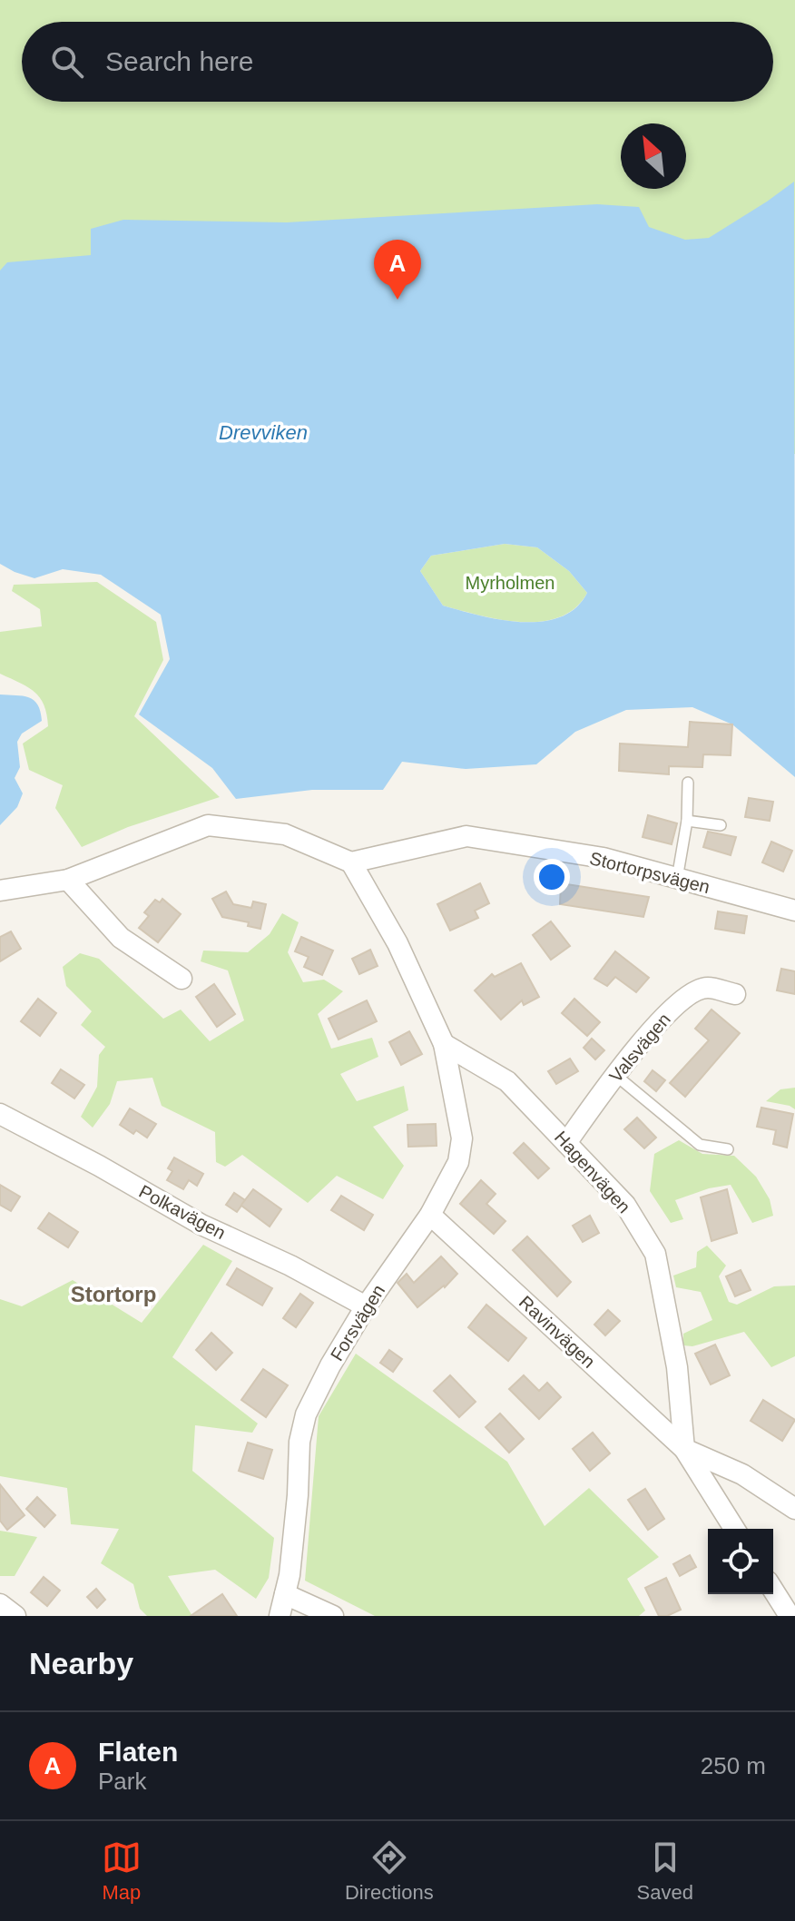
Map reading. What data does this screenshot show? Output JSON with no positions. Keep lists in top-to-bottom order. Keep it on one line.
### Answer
{"streets":{"street":["Stortorpsvägen","Valsvägen","Hagenvägen","Polkavägen","Forsvägen","Ravinvägen"]},"crossings":[["Valsvägen","Hagenvägen"],["Hagenvägen","Forsvägen"],["Hagenvägen","Ravinvägen"],["Polkavägen","Forsvägen"],["Forsvägen","Ravinvägen"]],"districts":["Stortorp"],"water":["Drevviken"],"parks":["Myrholmen"],"north":"top left","page":{"search":"Search here","pins":"A","heading":"Nearby","list":[{"mark":"A","name":"Flaten","note":"Park","value":"250 m"}],"nav":["Map","Directions","Saved"]}}
